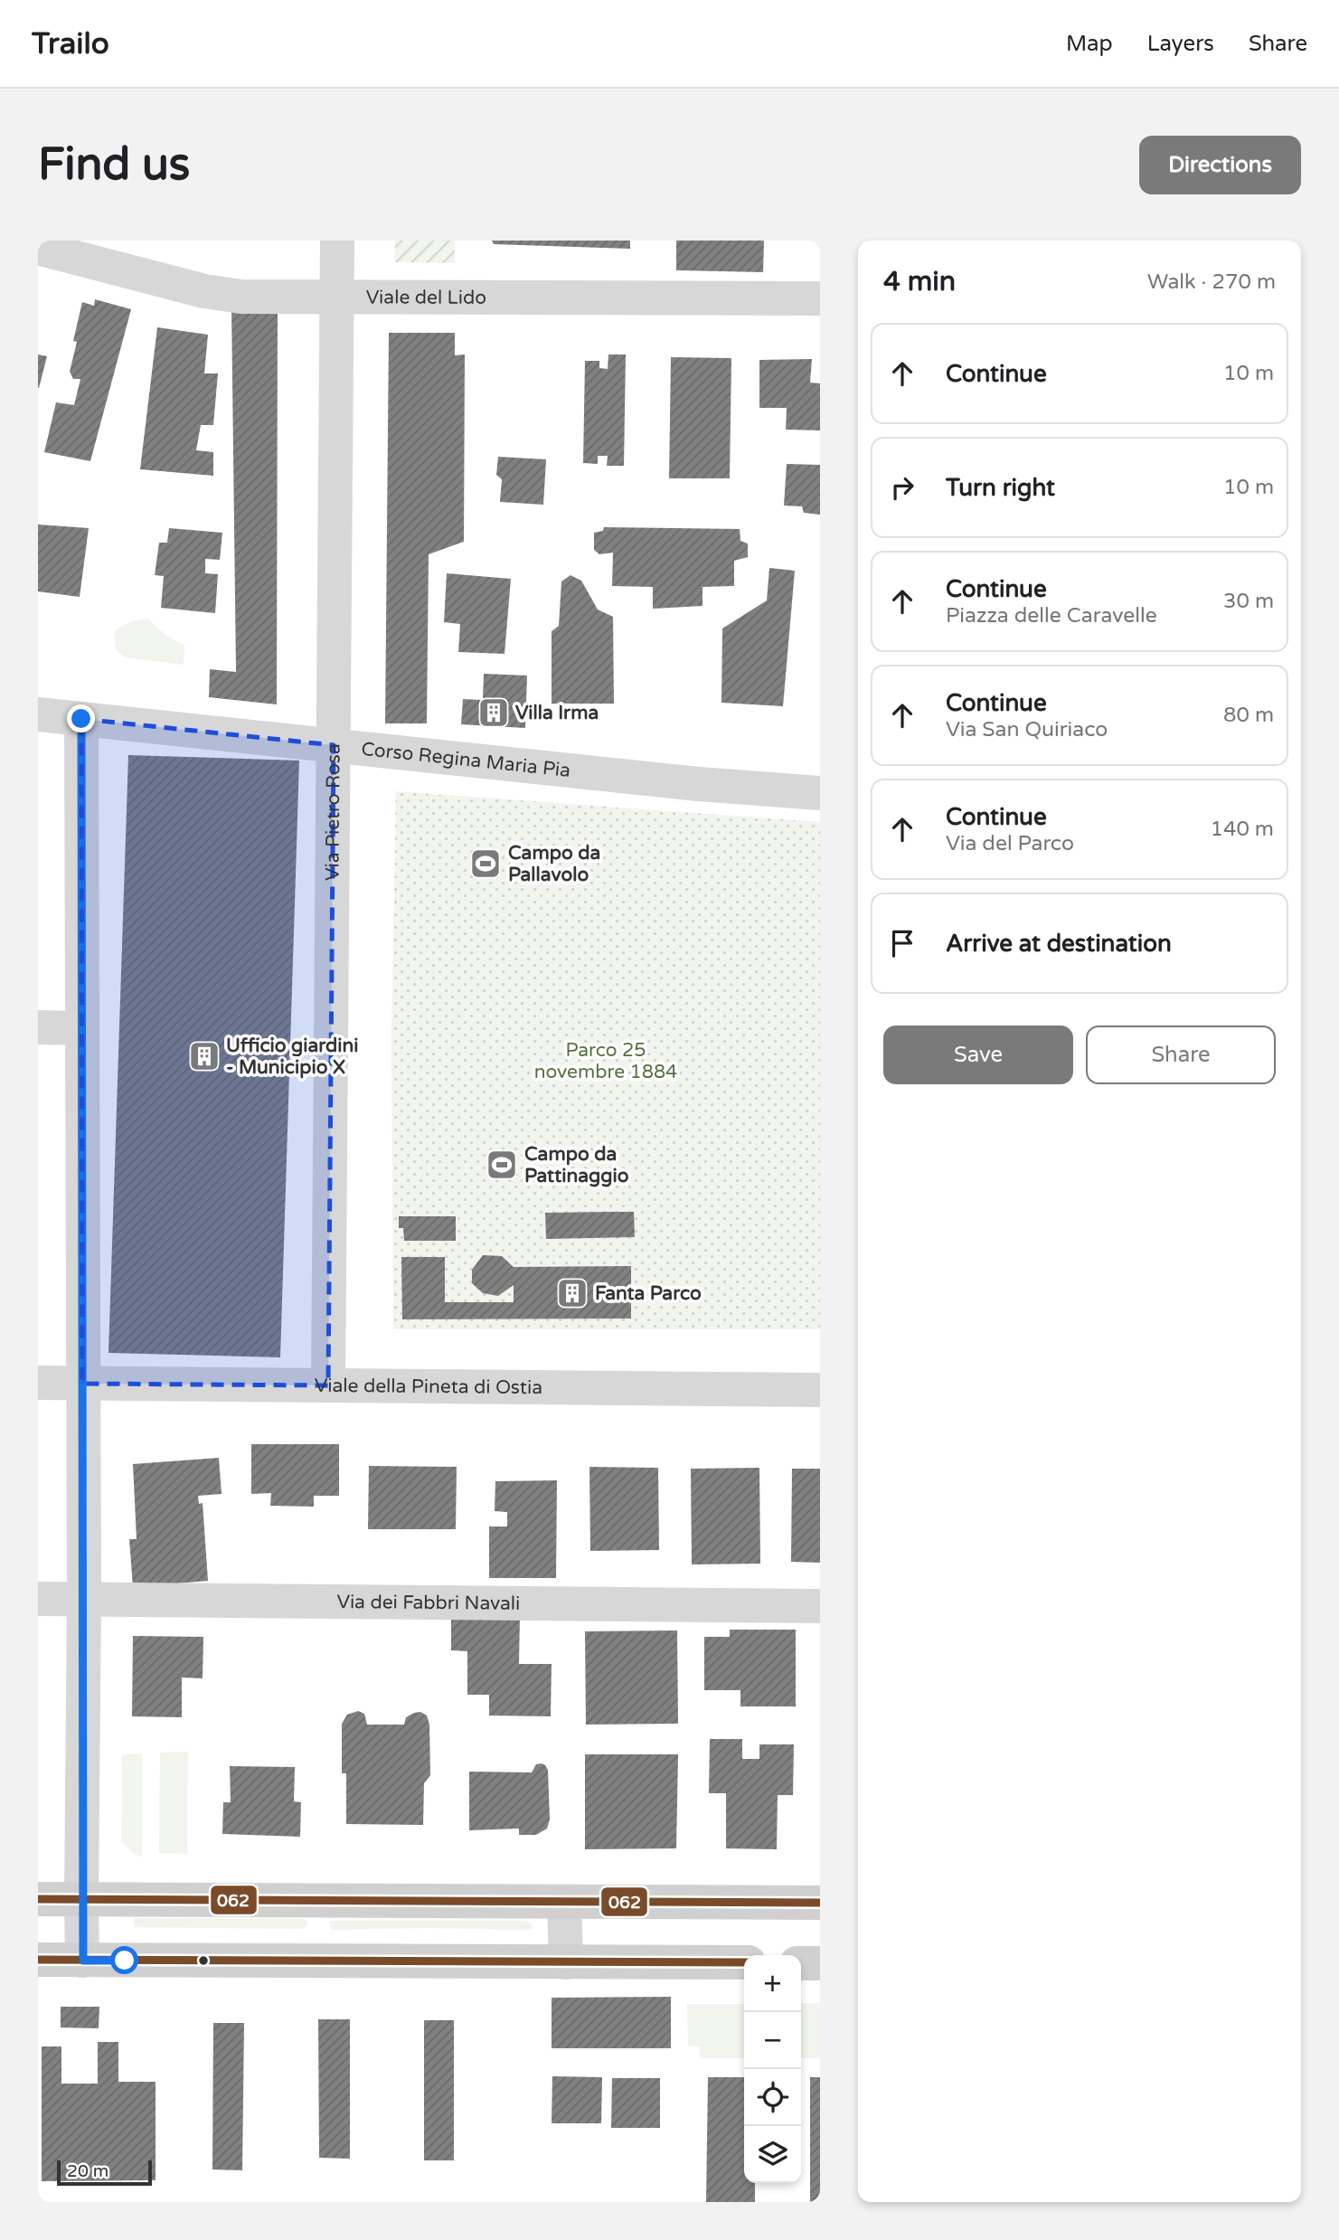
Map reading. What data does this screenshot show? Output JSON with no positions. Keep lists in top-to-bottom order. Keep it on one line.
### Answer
{"streets":{"street":["Viale del Lido","Corso Regina Maria Pia","Via Pietro Rosa","Viale della Pineta di Ostia","Via dei Fabbri Navali"]},"crossings":[["Viale del Lido","Via Pietro Rosa"],["Corso Regina Maria Pia","Via Pietro Rosa"],["Via Pietro Rosa","Viale della Pineta di Ostia"]],"parks":["Parco 25 novembre 1884"],"places":{"building":["Villa Irma","Ufficio giardini - Municipio X","Fanta Parco"],"sports":["Campo da Pallavolo","Campo da Pattinaggio"]},"lines":["transit line 062"],"scale_bar":"20 m","page":{"header":"Trailo","nav":["Map","Layers","Share"],"buttons":["Directions",["Save","Share"]],"title":"Find us","heading":["4 min","Walk · 270 m"],"list":[["Continue","10 m"],["Turn right","10 m"],["Continue","Piazza delle Caravelle","30 m"],["Continue","Via San Quiriaco","80 m"],["Continue","Via del Parco","140 m"],"Arrive at destination"],"map_buttons":["+","−"],"scale":"20 m"}}
